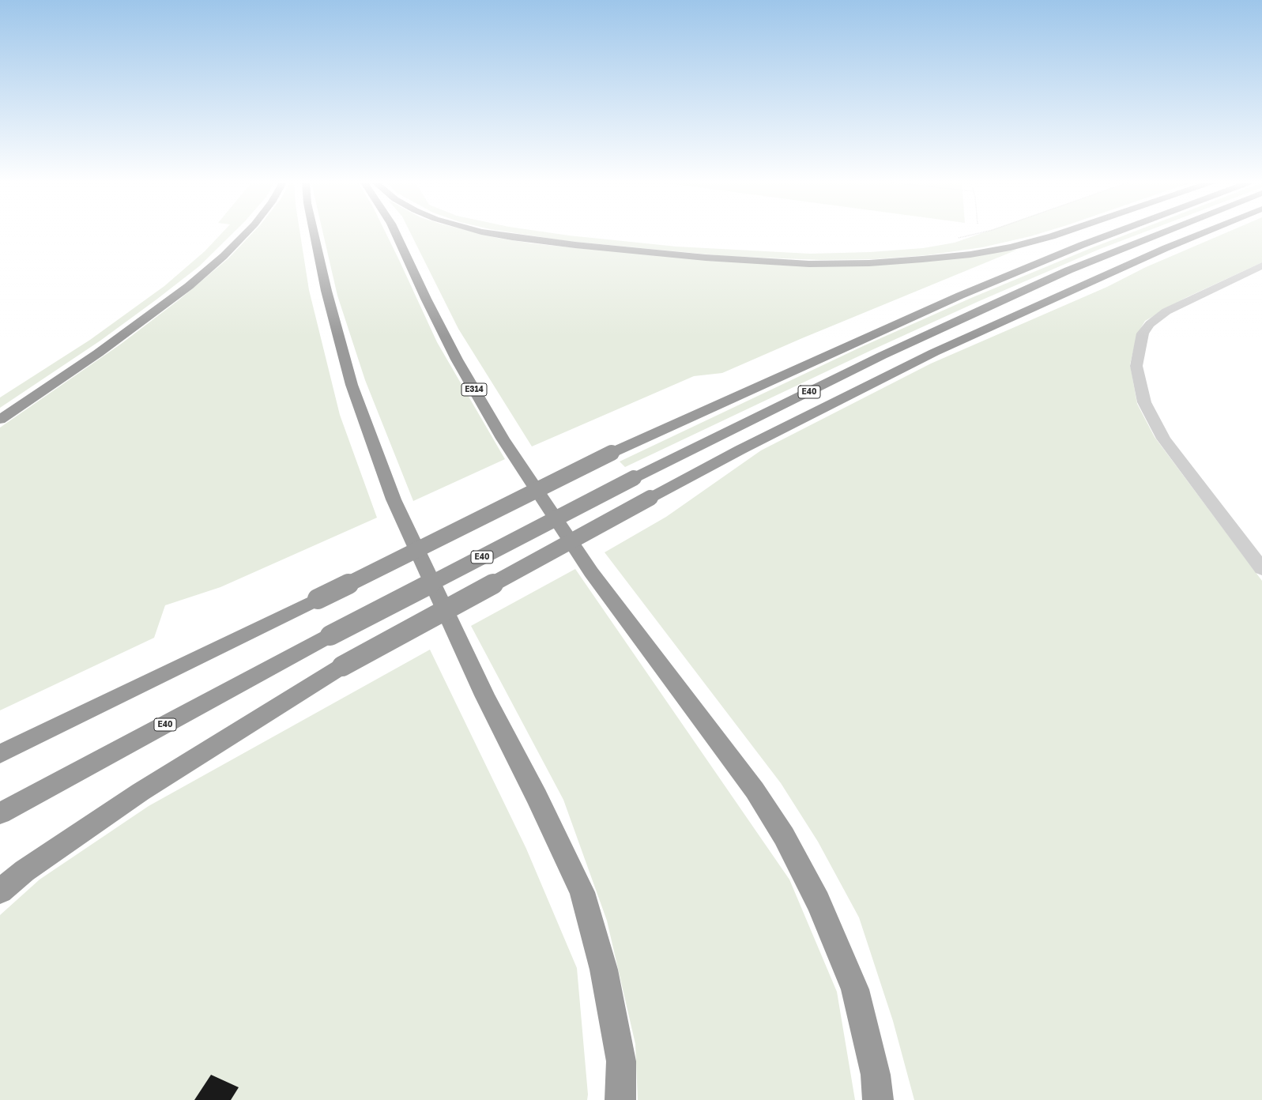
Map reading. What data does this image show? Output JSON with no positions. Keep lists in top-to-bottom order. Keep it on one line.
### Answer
{"streets":{"highway":["E314","E40"]}}
